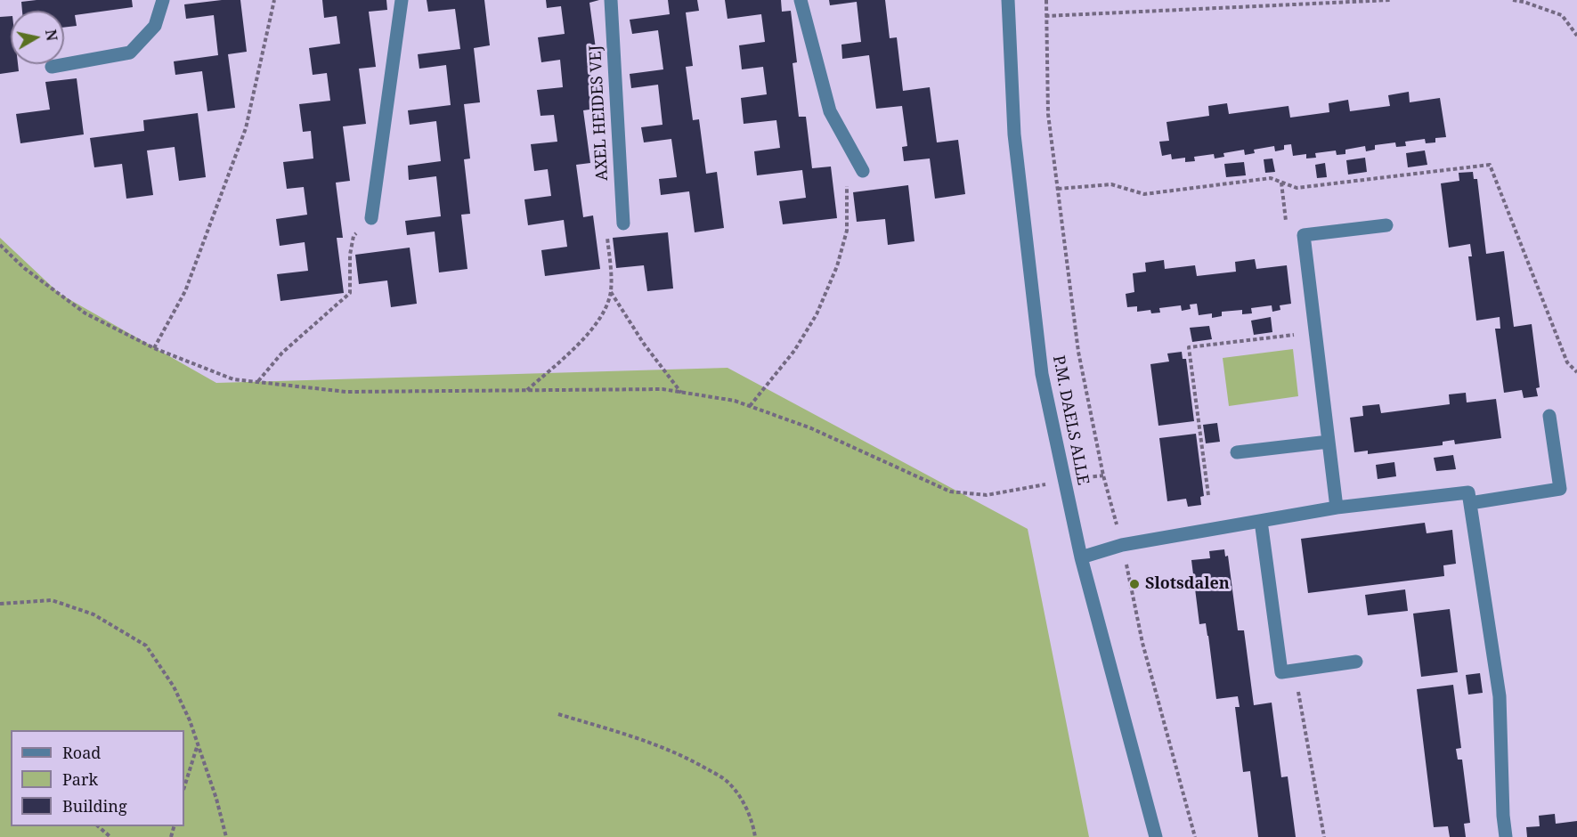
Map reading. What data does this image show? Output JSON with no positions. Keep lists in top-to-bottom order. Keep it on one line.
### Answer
{"streets":{"street":["AXEL HEIDES VEJ","P.M. DAELS ALLE"]},"places":["Slotsdalen"],"legend":["Road","Park","Building"],"north":"right"}
